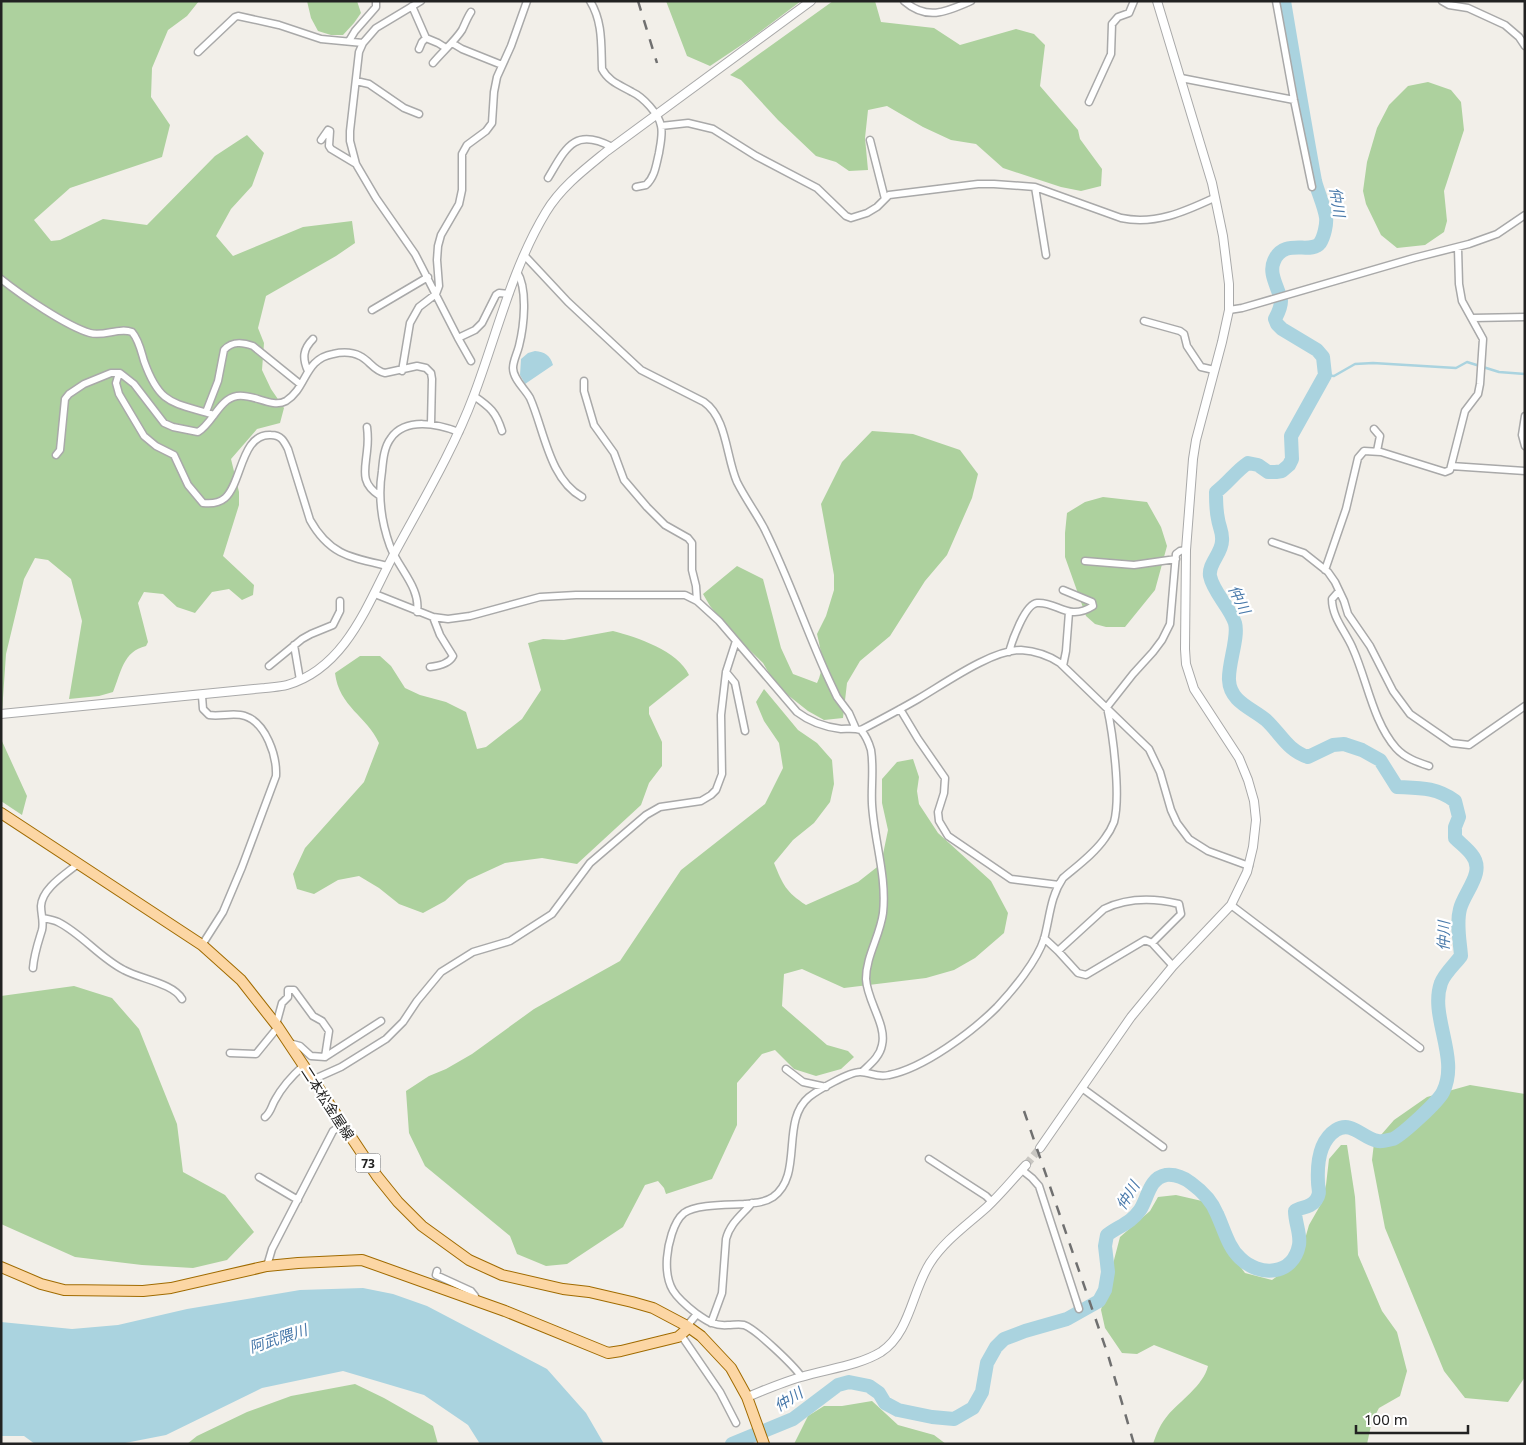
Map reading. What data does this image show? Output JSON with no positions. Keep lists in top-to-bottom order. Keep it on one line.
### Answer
{"streets":{"main road":["二本松金屋線","73"]},"water":["仲川","阿武隈川"],"scale_bar":"100 m"}
